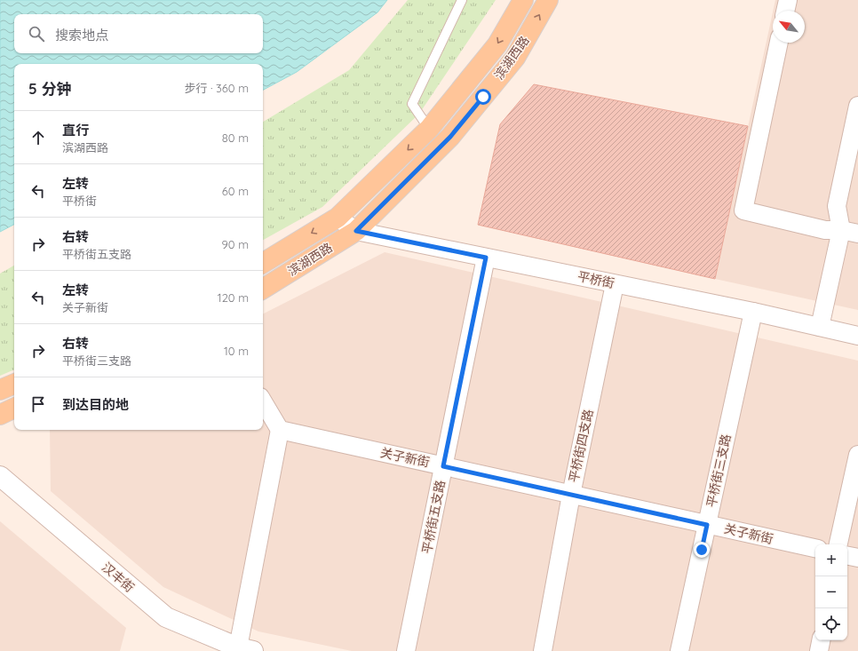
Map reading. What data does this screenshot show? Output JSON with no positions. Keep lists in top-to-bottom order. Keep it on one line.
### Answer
{"streets":{"main road":["滨湖西路"],"street":["平桥街","平桥街四支路","关子新街","平桥街三支路","平桥街五支路","汉丰街"]},"crossings":[["滨湖西路","平桥街"],["平桥街","平桥街四支路"],["平桥街","平桥街三支路"],["平桥街","平桥街五支路"],["平桥街四支路","关子新街"],["关子新街","平桥街三支路"],["关子新街","平桥街五支路"]],"north":"top left","page":{"search":"搜索地点","heading":["5 分钟","步行 · 360 m"],"list":[["直行","滨湖西路","80 m"],["左转","平桥街","60 m"],["右转","平桥街五支路","90 m"],["左转","关子新街","120 m"],["右转","平桥街三支路","10 m"],"到达目的地"],"map_buttons":["+","−"]}}
